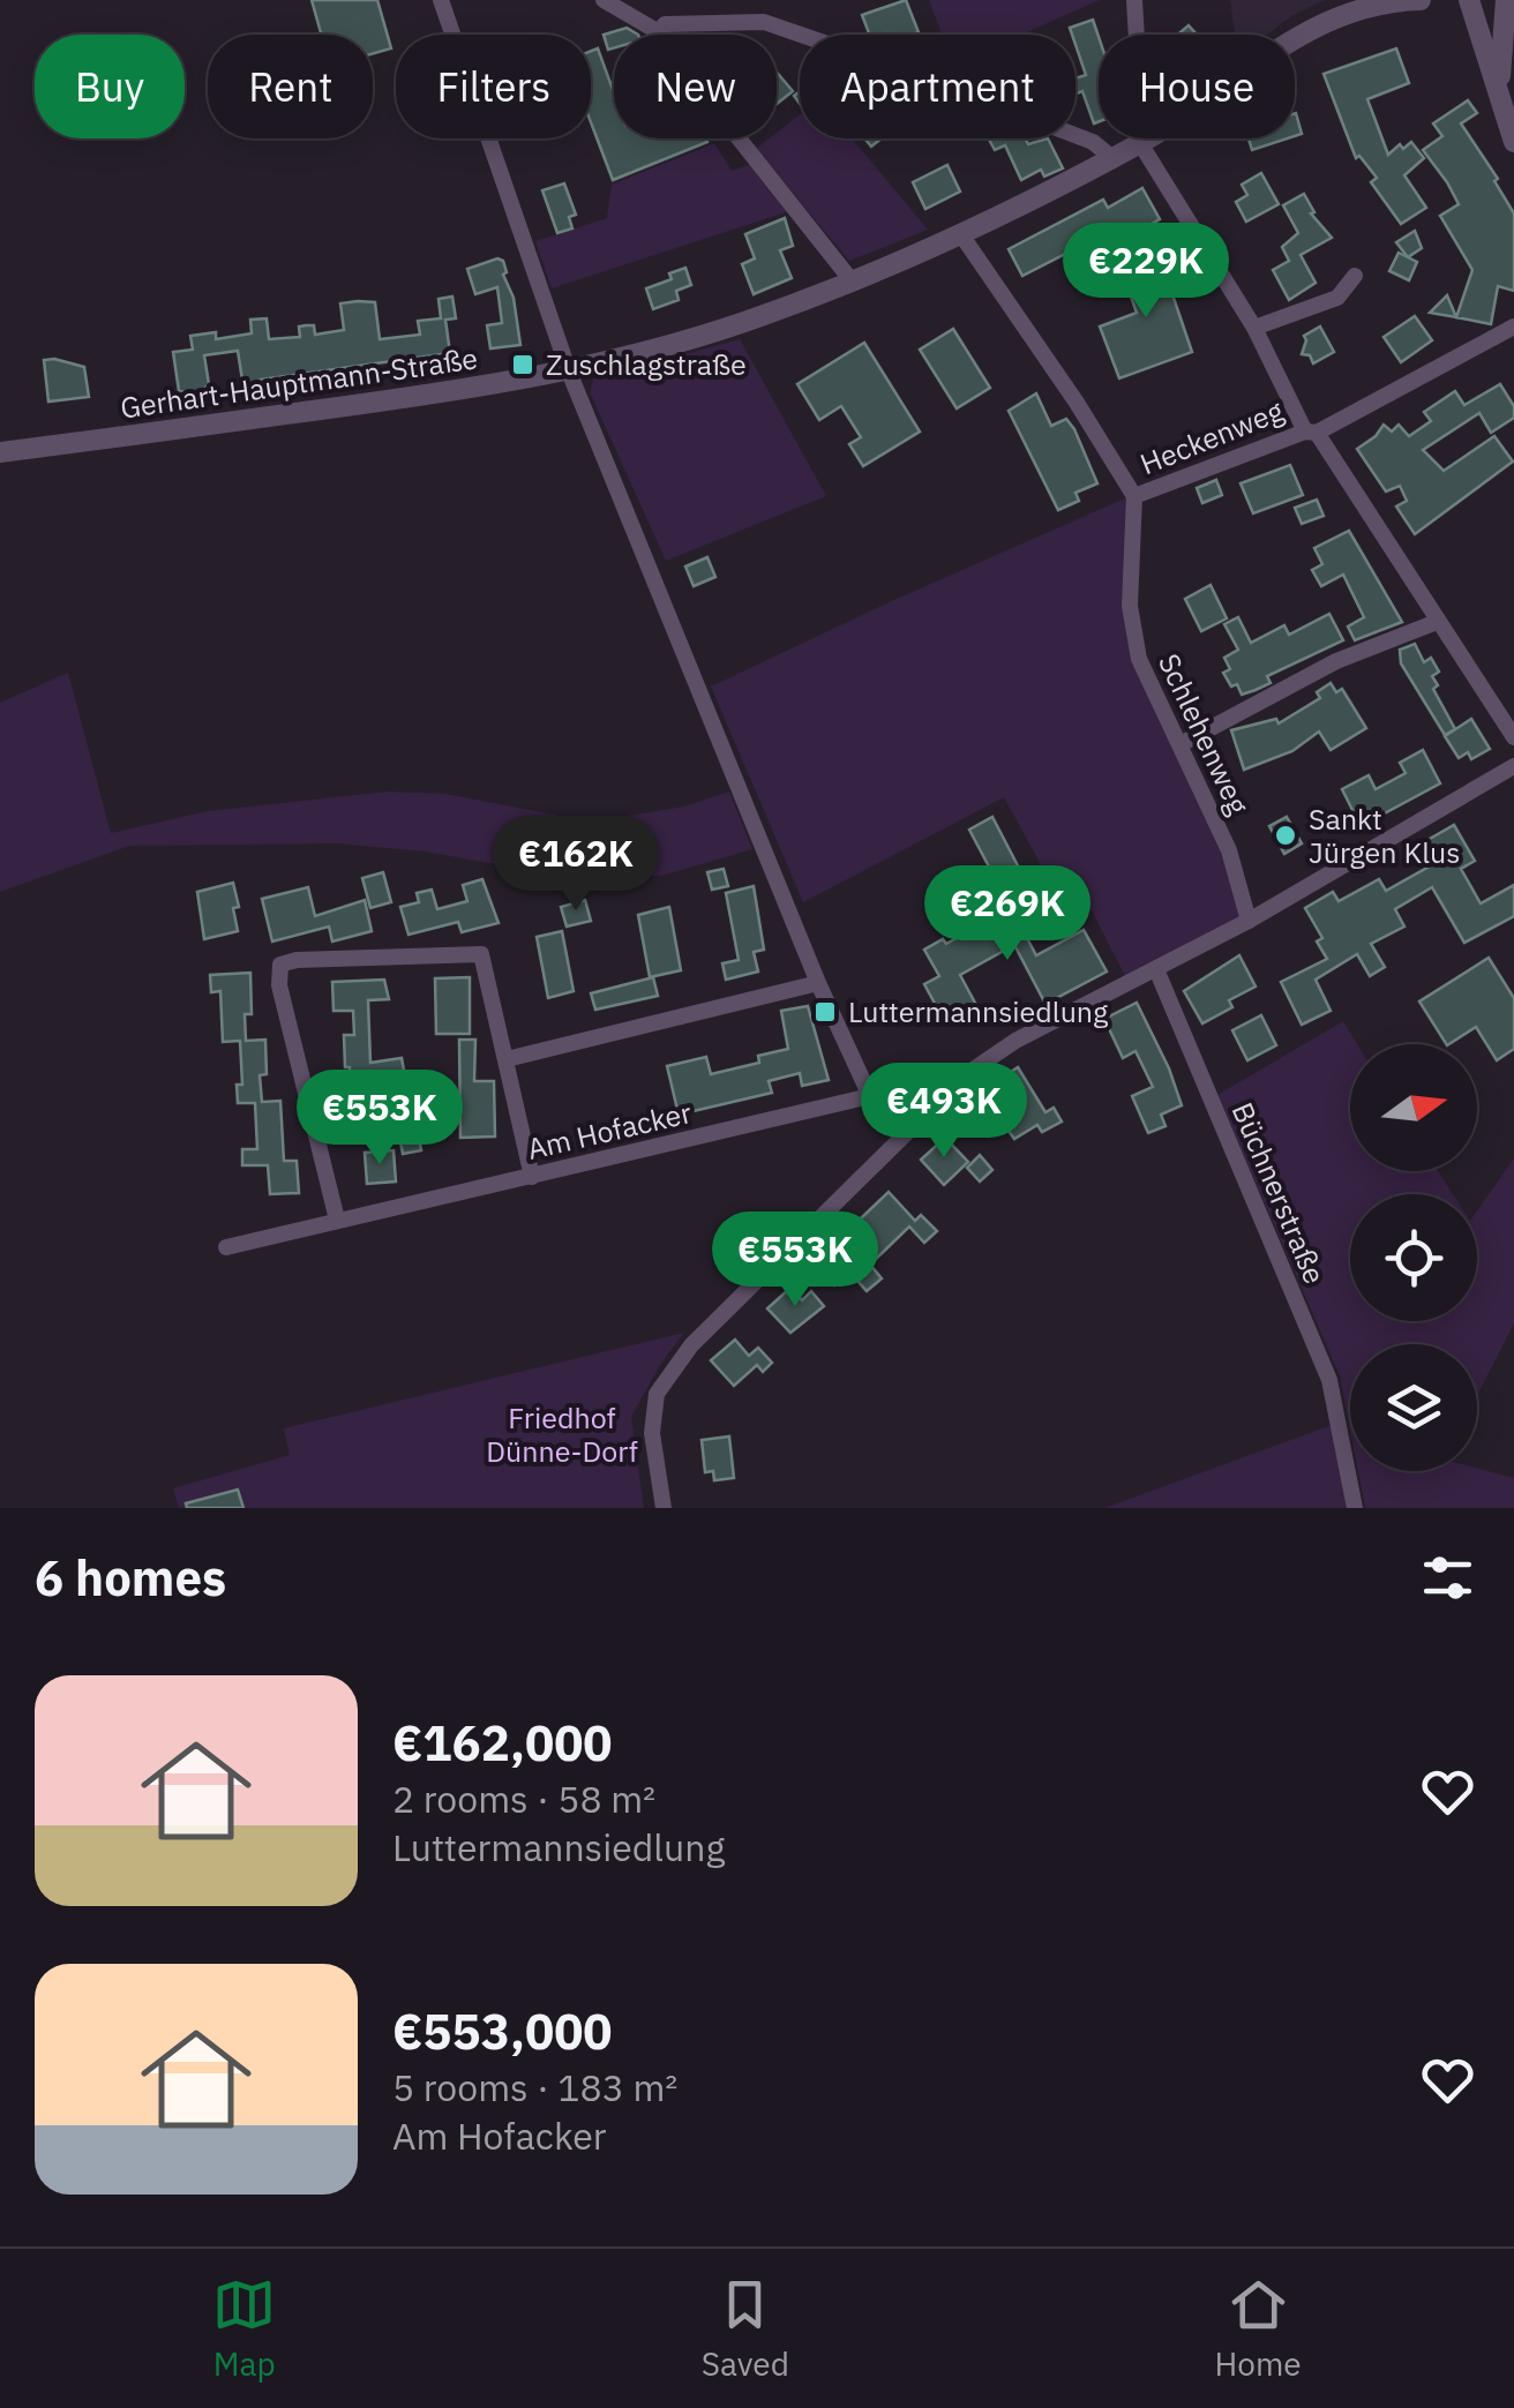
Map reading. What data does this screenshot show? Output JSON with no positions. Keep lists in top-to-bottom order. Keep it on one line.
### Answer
{"streets":{"street":["Gerhart-Hauptmann-Straße","Heckenweg","Schlehenweg","Am Hofacker","Büchnerstraße"]},"crossings":[["Gerhart-Hauptmann-Straße","Heckenweg"],["Heckenweg","Schlehenweg"]],"parks":["Friedhof Dünne-Dorf"],"places":{"transit":["Zuschlagstraße","Luttermannsiedlung"],"other":["Sankt Jürgen Klus"]},"north":"right","page":{"chip":["Buy","Rent","Filters","New","Apartment","House"],"price":["€229K","€162K","€269K","€493K","€553K","€553K"],"heading":"6 homes","list":[{"name":"€162,000","note":"2 rooms · 58 m² · Luttermannsiedlung"},{"name":"€553,000","note":"5 rooms · 183 m² · Am Hofacker"}],"tabs":["Map","Saved","Home"]}}
